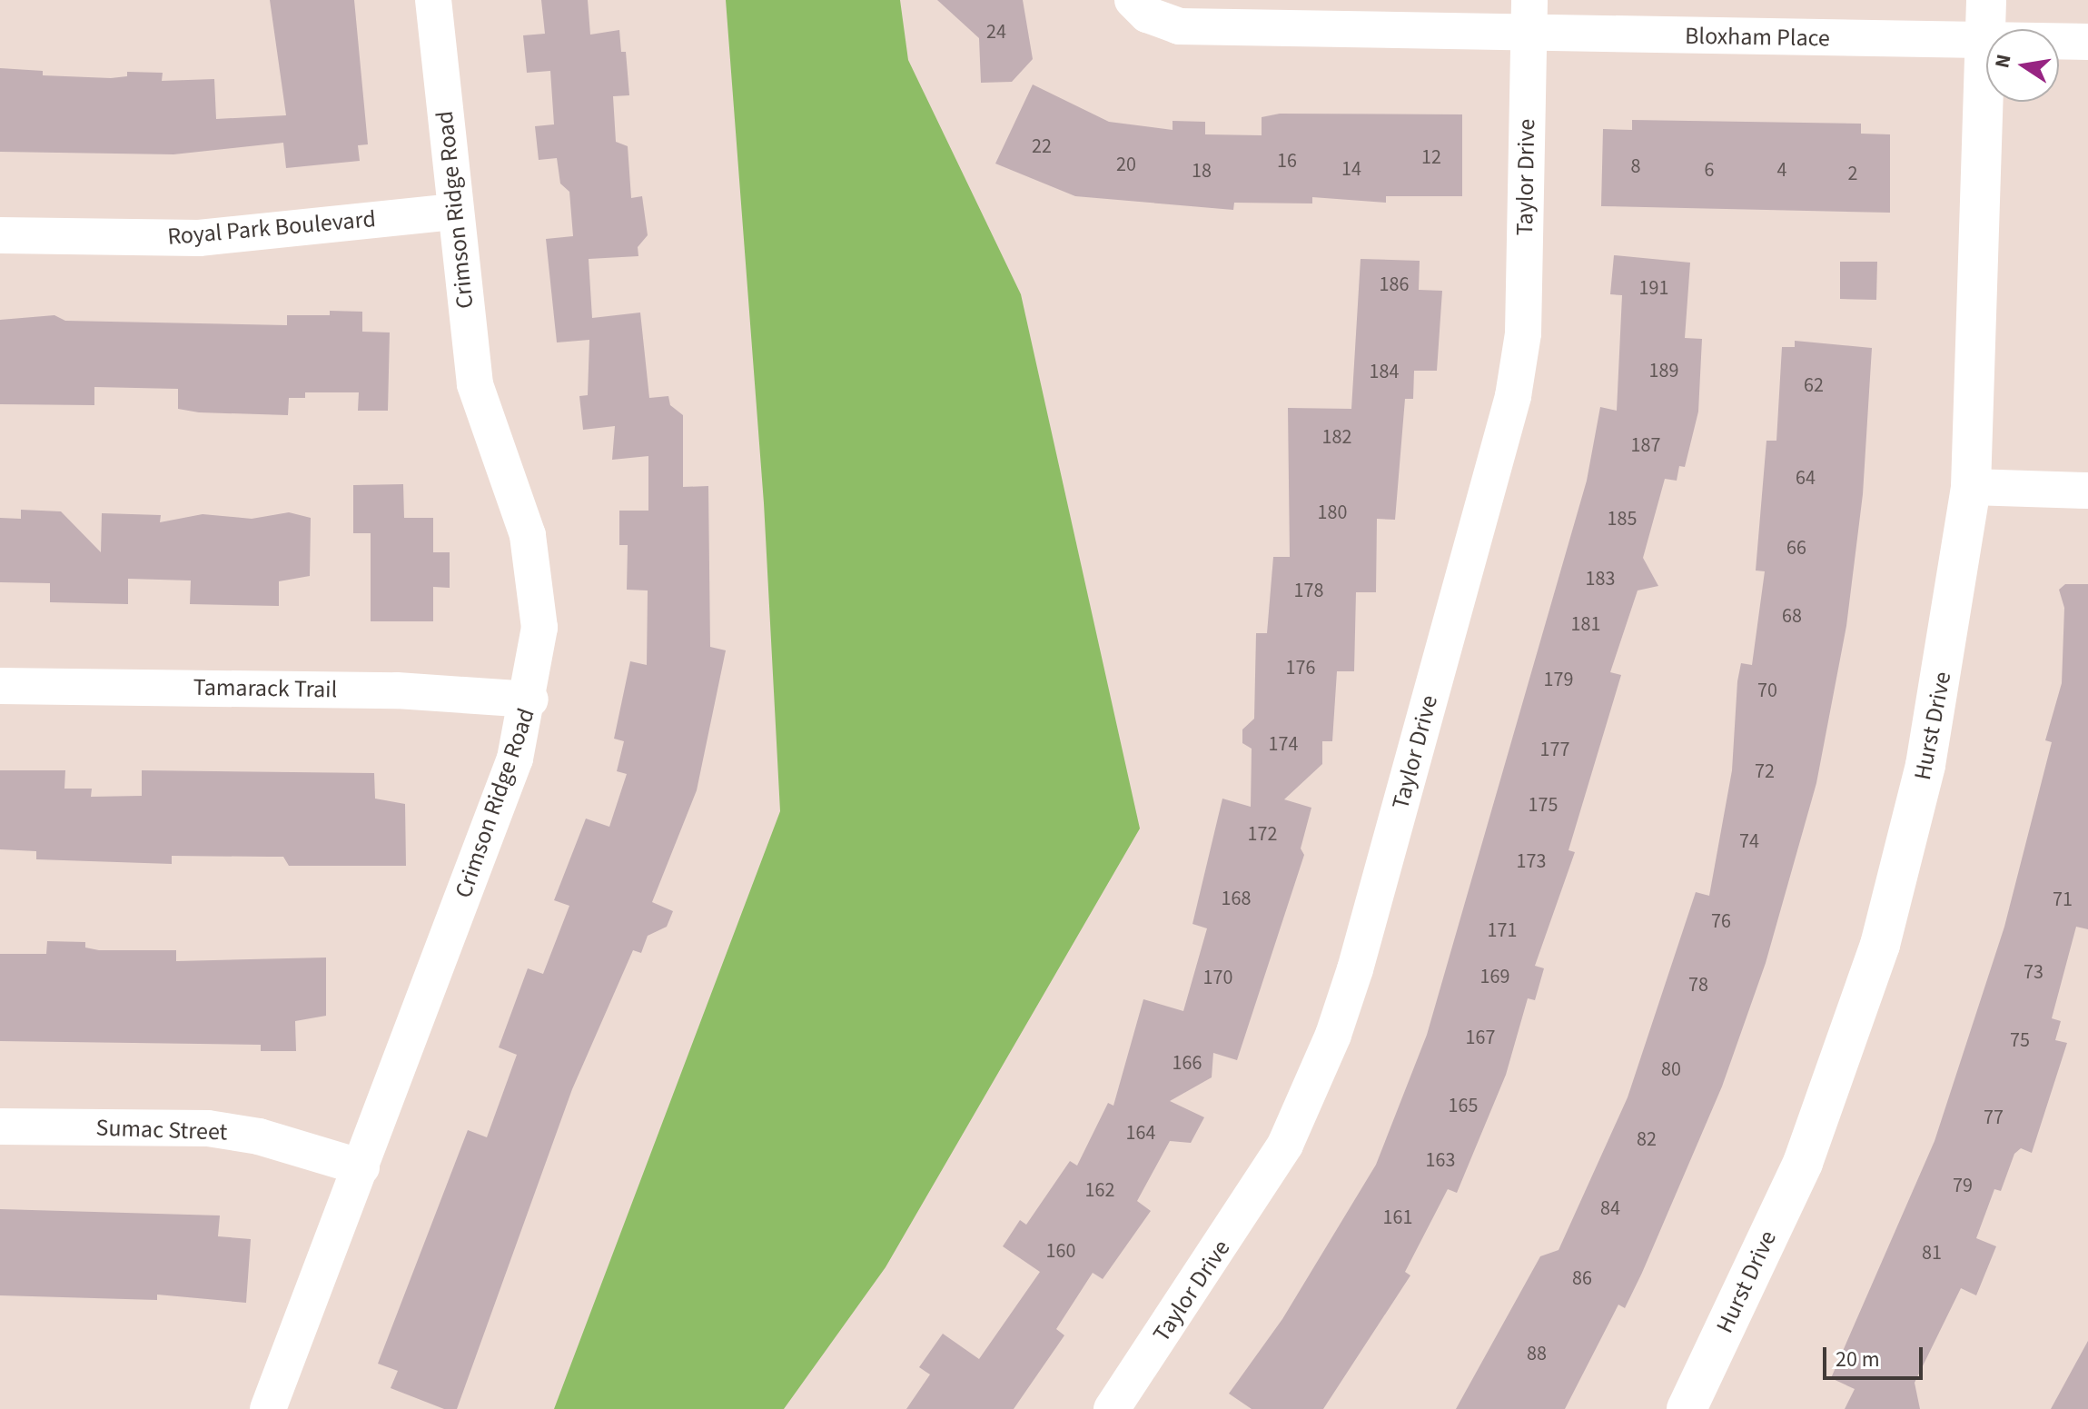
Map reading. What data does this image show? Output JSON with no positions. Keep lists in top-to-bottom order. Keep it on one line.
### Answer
{"streets":{"street":["Bloxham Place","Taylor Drive","Crimson Ridge Road","Royal Park Boulevard","Tamarack Trail","Hurst Drive","Sumac Street"]},"crossings":[["Bloxham Place","Taylor Drive"],["Bloxham Place","Hurst Drive"],["Crimson Ridge Road","Royal Park Boulevard"],["Crimson Ridge Road","Tamarack Trail"],["Crimson Ridge Road","Sumac Street"]],"house_numbers":["24","22","12","16","20","8","14","6","4","18","2","186","191","189","184","62","182","187","64","180","185","66","183","178","68","181","176","179","70","174","177","72","175","172","74","173","168","71","76","171","73","169","170","78","167","75","166","80","165","77","164","82","163","79","162","84","161","160","81","86","88"],"scale_bar":"20 m","north":"left"}
